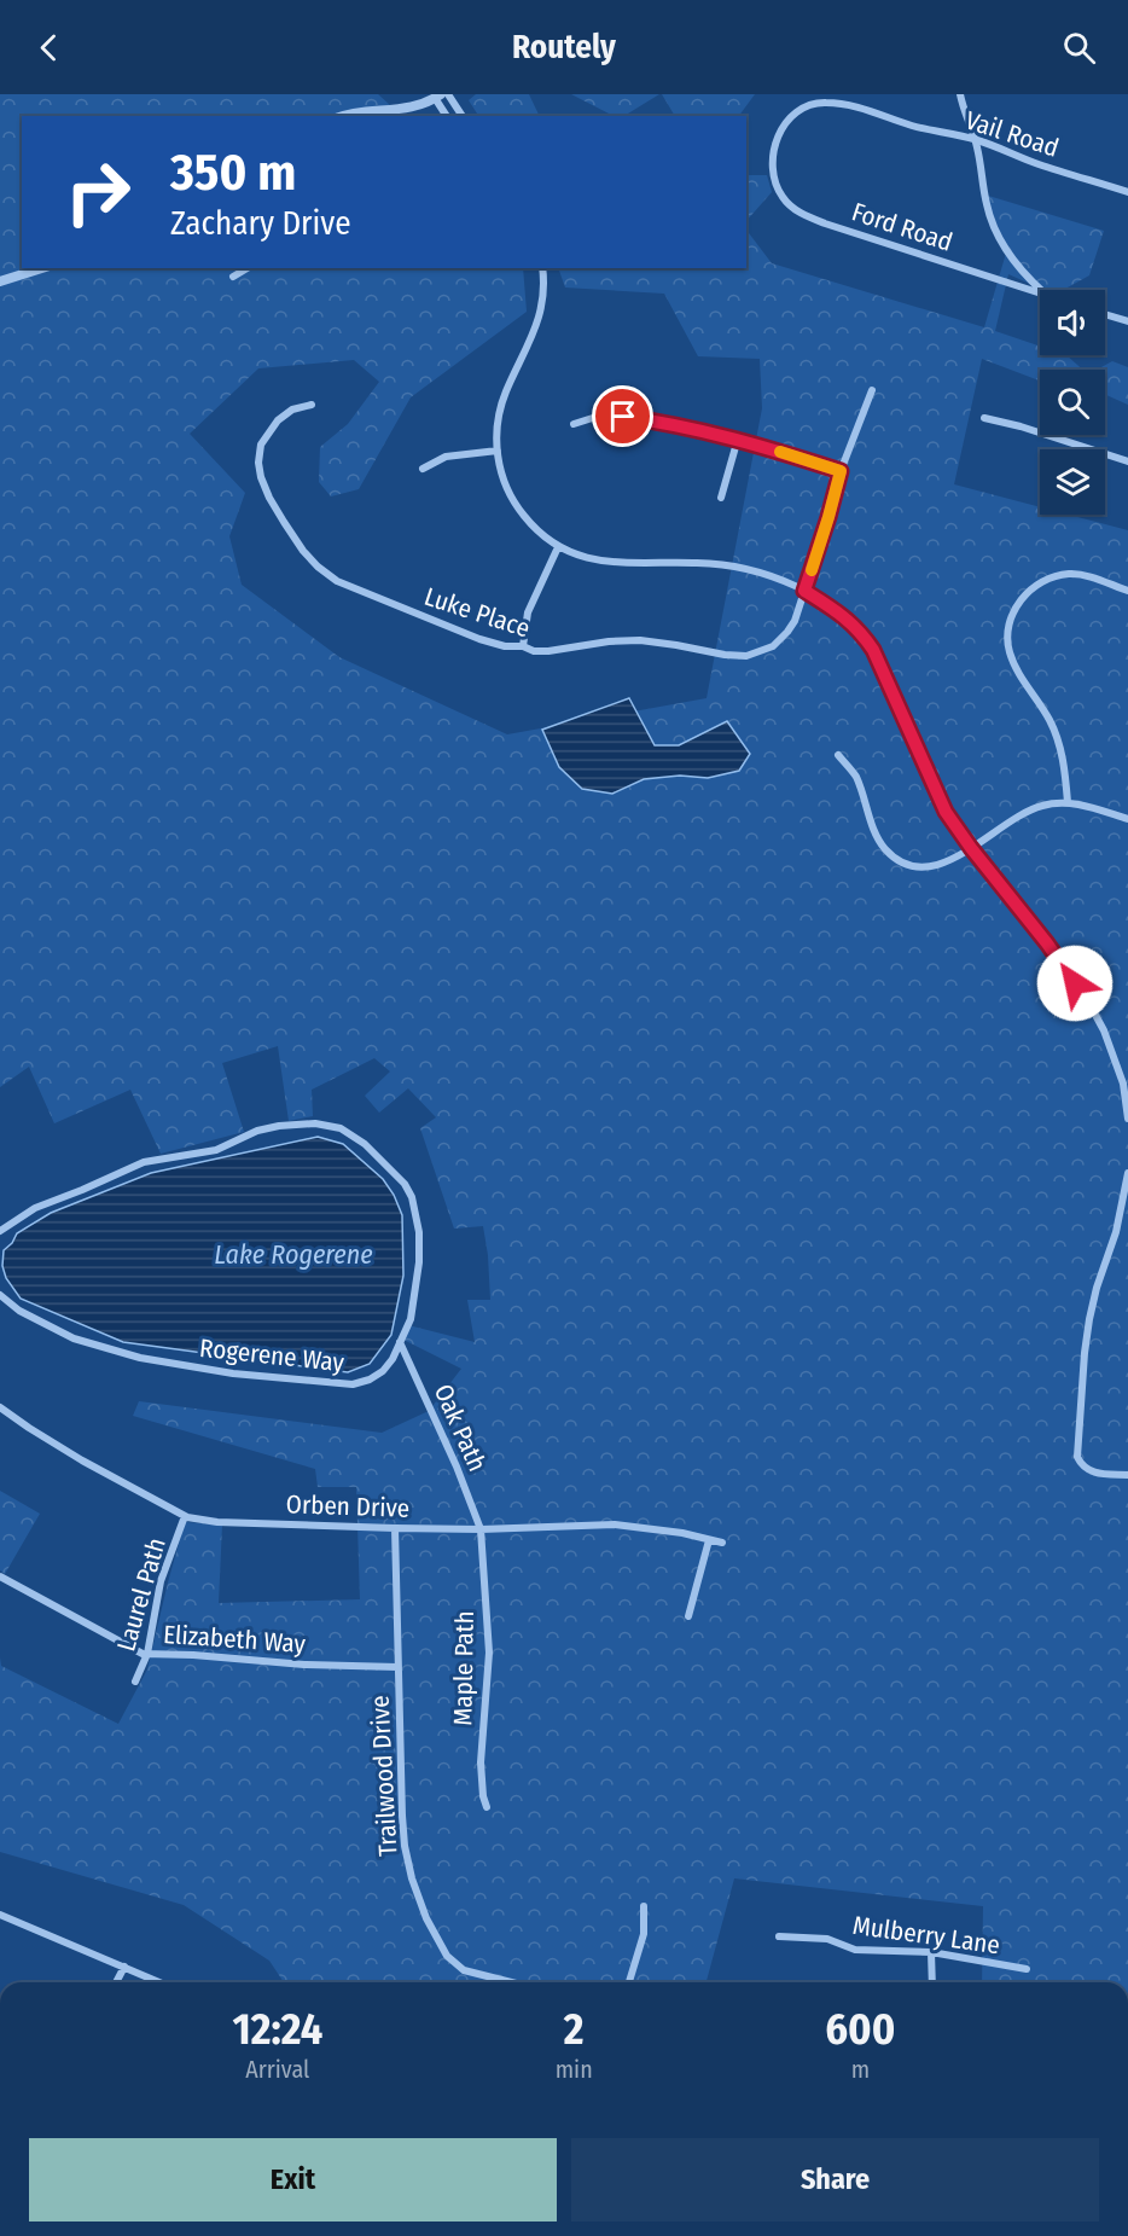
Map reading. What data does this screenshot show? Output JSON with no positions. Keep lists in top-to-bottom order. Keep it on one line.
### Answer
{"streets":{"street":["Vail Road","Ford Road","Luke Place","Rogerene Way","Oak Path","Orben Drive","Laurel Path","Elizabeth Way","Maple Path","Trailwood Drive","Mulberry Lane"]},"crossings":[["Vail Road","Ford Road"],["Rogerene Way","Oak Path"],["Oak Path","Orben Drive"],["Oak Path","Maple Path"],["Orben Drive","Laurel Path"],["Orben Drive","Maple Path"],["Orben Drive","Trailwood Drive"],["Laurel Path","Elizabeth Way"],["Elizabeth Way","Trailwood Drive"]],"water":["Lake Rogerene"],"page":{"header":"Routely","turn":["350 m","Zachary Drive"],"eta":["12:24","Arrival","2","min","600","m"],"buttons":["Exit","Share"]}}
